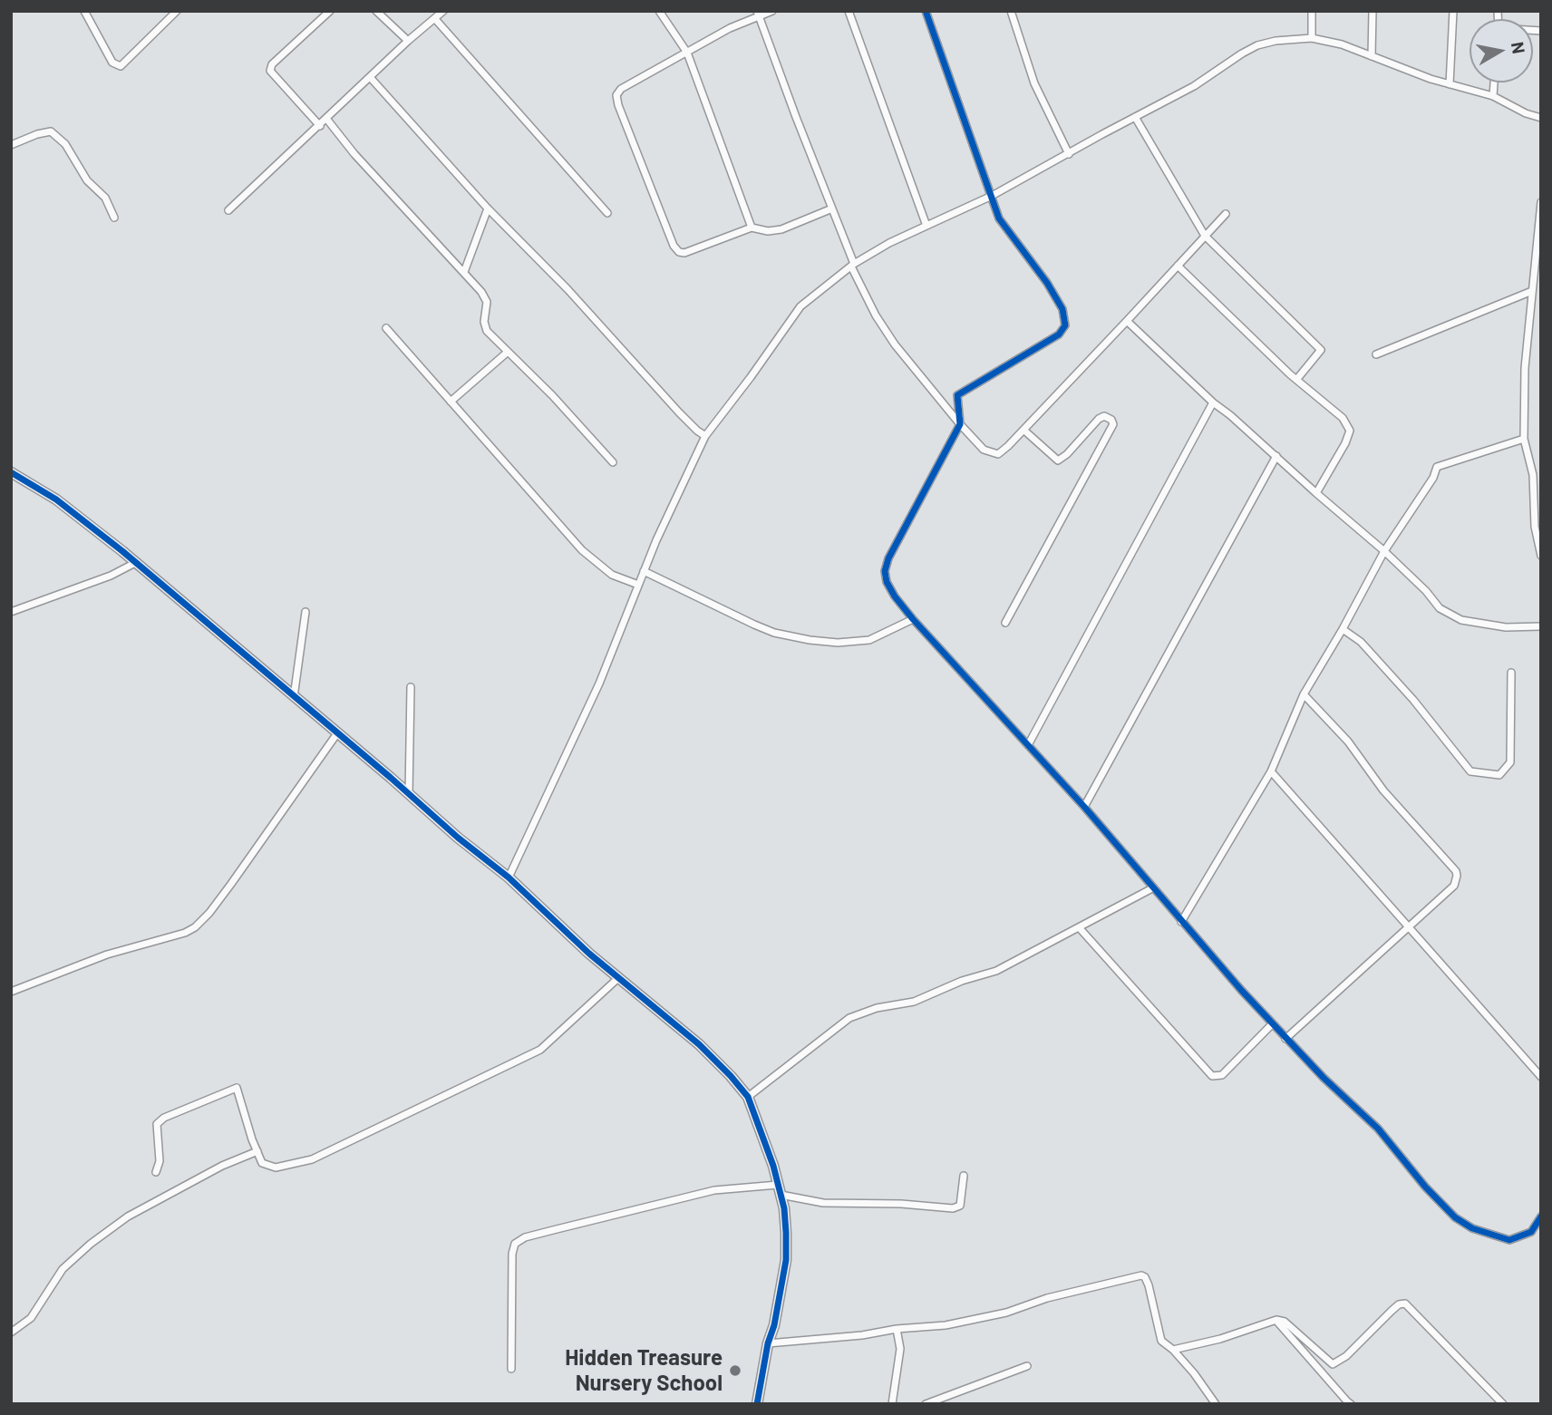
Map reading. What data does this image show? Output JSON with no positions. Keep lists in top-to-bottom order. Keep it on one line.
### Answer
{"places":["Hidden Treasure Nursery School"],"north":"right"}
